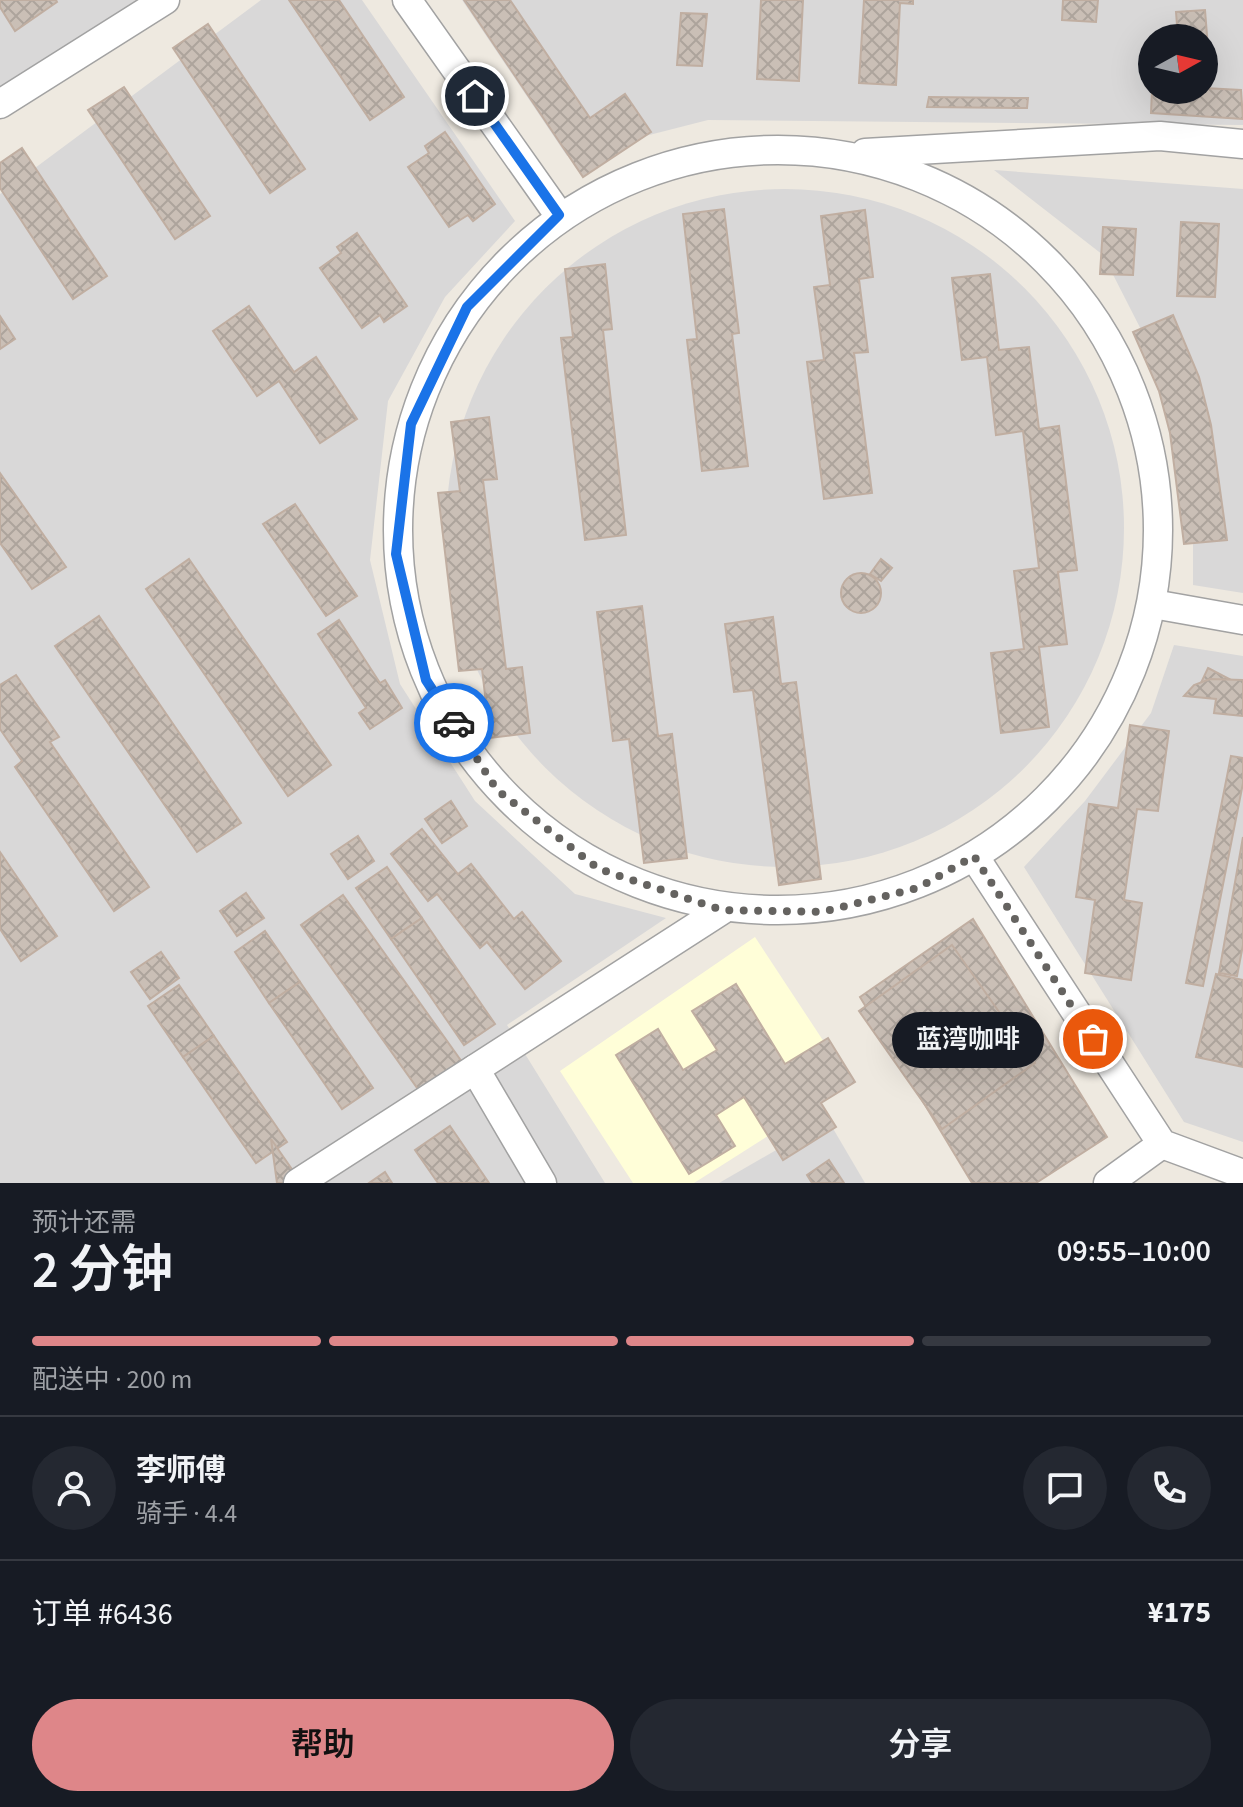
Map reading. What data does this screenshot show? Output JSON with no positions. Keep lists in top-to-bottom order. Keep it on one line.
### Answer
{"places":["蓝湾咖啡"],"north":"right","page":{"bubble":"蓝湾咖啡","heading":["2 分钟","预计还需","09:55–10:00"],"panel":["李师傅","骑手 · 4.4","订单 #6436","¥175"],"bar":"配送中 · 200 m","buttons":["帮助","分享"]}}
